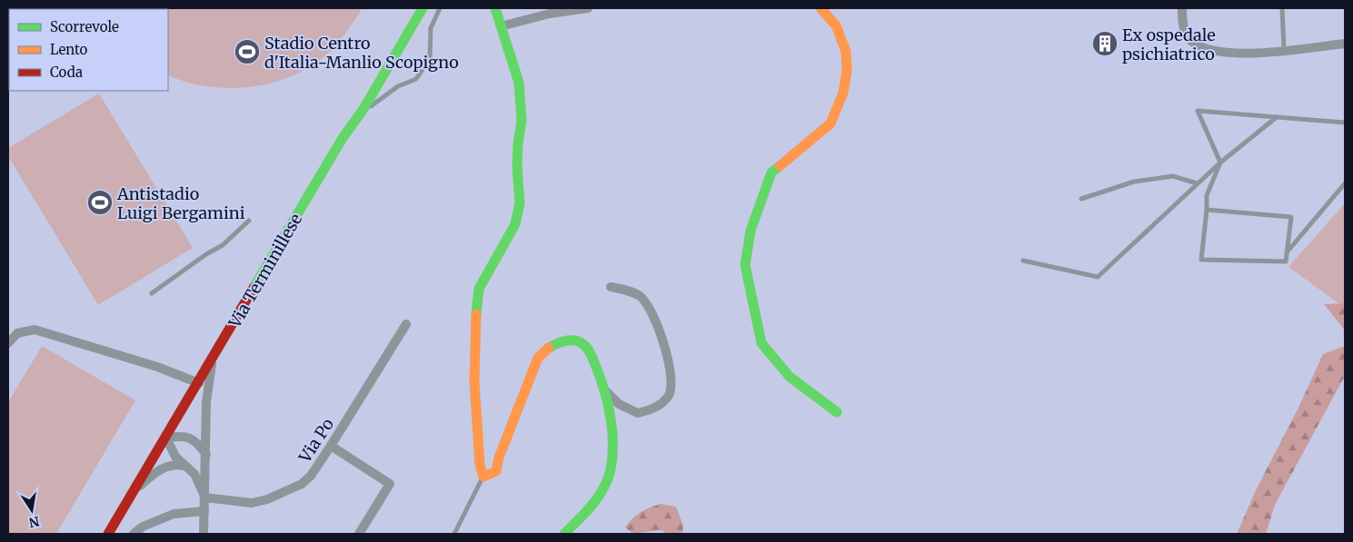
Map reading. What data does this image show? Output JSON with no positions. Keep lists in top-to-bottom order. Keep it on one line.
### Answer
{"streets":{"street":["Via Terminillese","Via Po"]},"places":{"building":["Ex ospedale psichiatrico"],"sports":["Stadio Centro d'Italia-Manlio Scopigno","Antistadio Luigi Bergamini"]},"legend":["Scorrevole","Lento","Coda"],"north":"bottom"}
